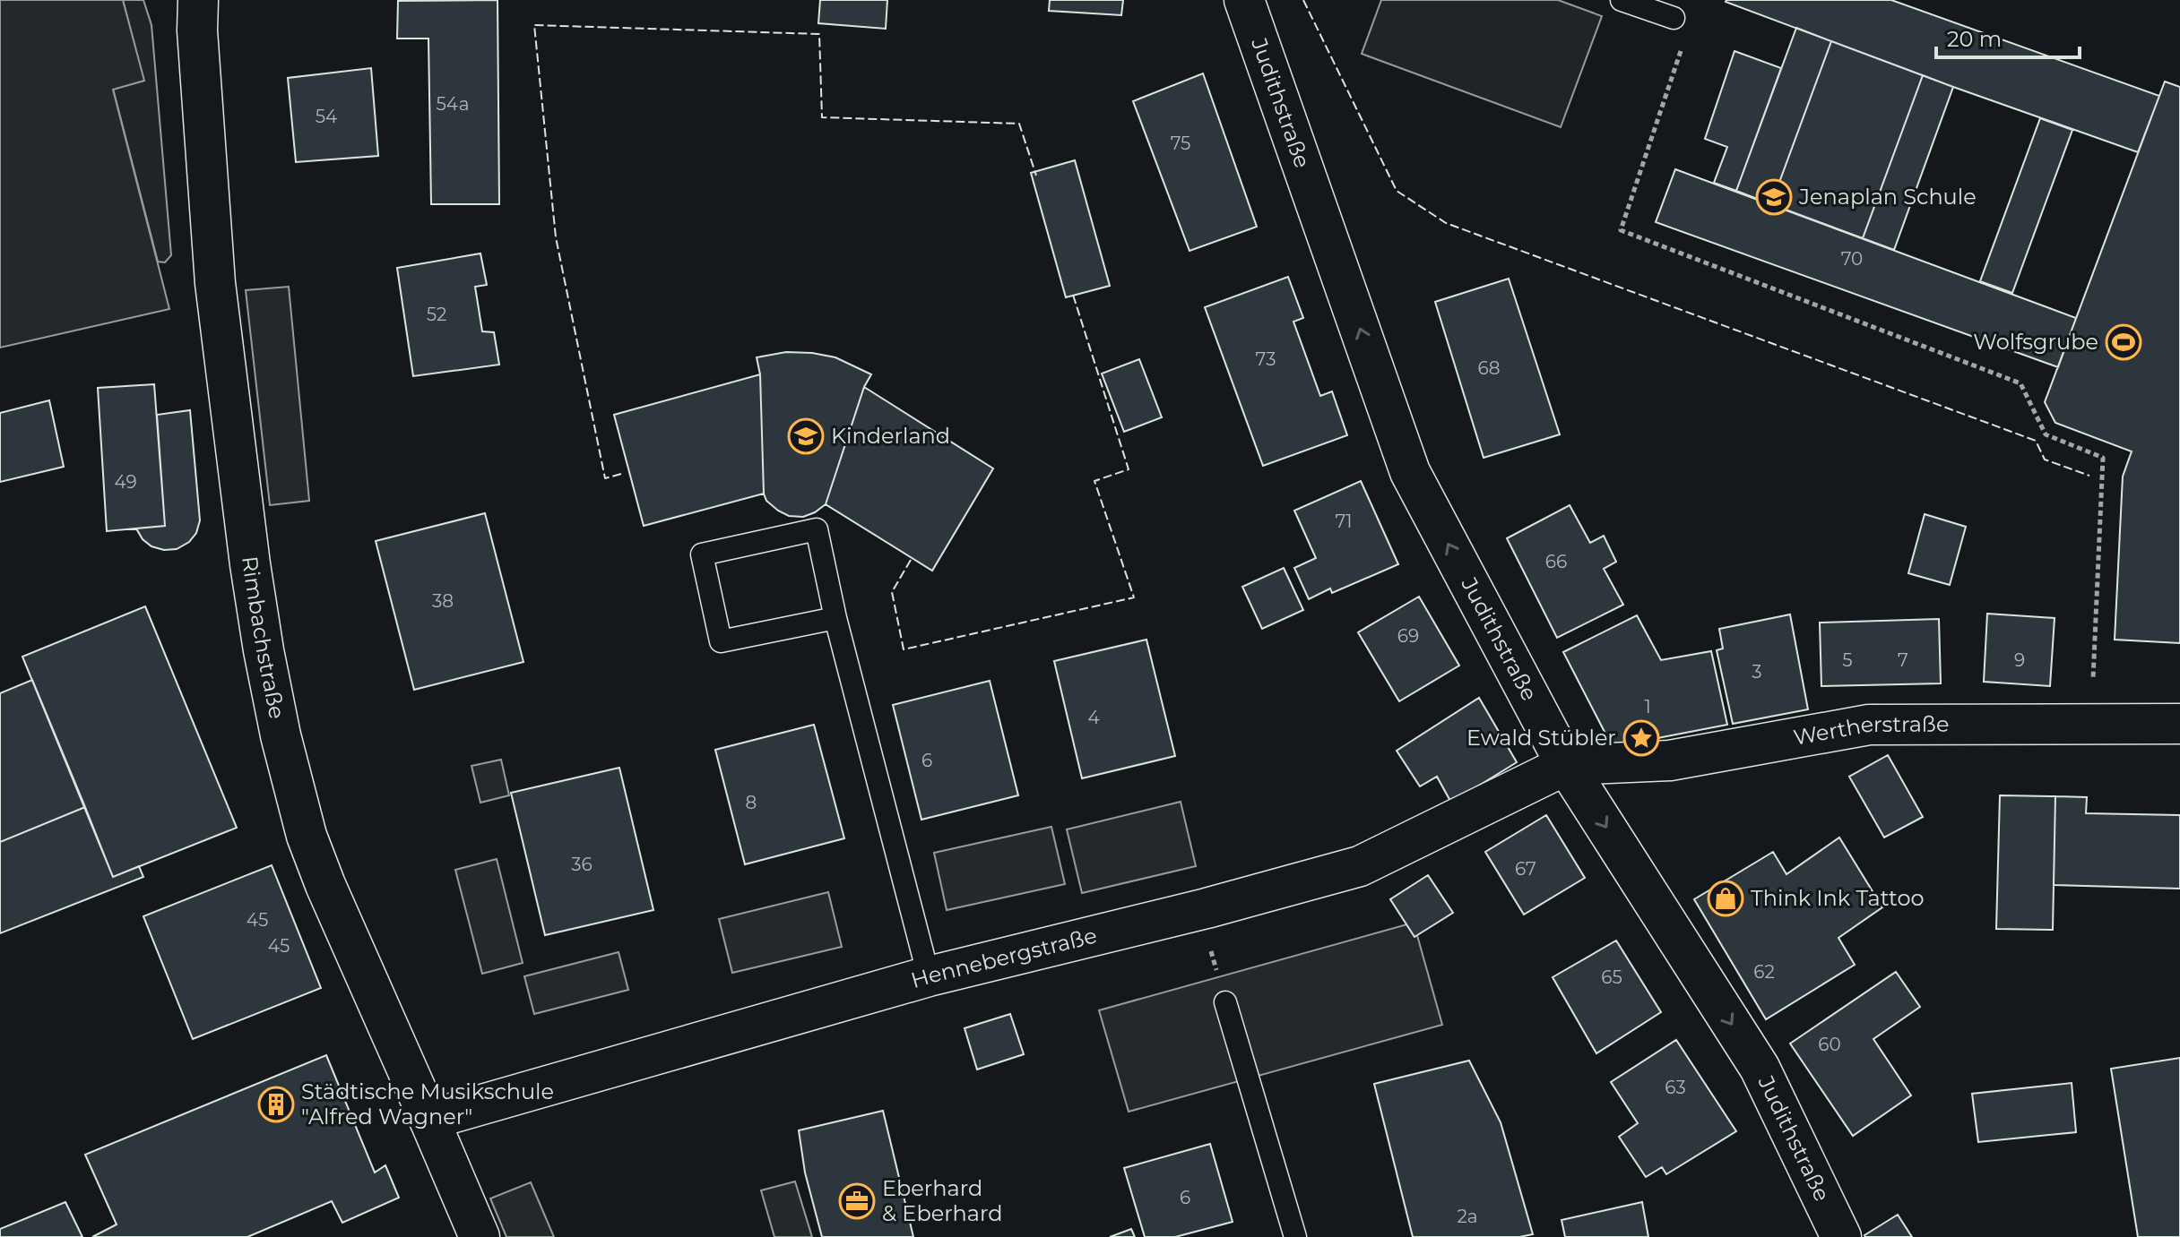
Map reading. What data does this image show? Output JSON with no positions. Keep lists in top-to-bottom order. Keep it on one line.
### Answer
{"streets":{"street":["Judithstraße","Rimbachstraße","Wertherstraße","Hennebergstraße"]},"crossings":[["Judithstraße","Wertherstraße"],["Judithstraße","Hennebergstraße"],["Rimbachstraße","Hennebergstraße"],["Wertherstraße","Hennebergstraße"]],"places":{"school or university":["Jenaplan Schule","Kinderland"],"sports":["Wolfsgrube"],"place":["Ewald Stübler"],"shop":["Think Ink Tattoo"],"building":["Städtische Musikschule \"Alfred Wagner\""],"office":["Eberhard & Eberhard"]},"house_numbers":["54a","54","75","70","52","73","68","49","71","66","38","69","5","7","9","3","1","4","6","8","36","67","45","45","62","65","60","63","6","2a"],"scale_bar":"20 m"}
